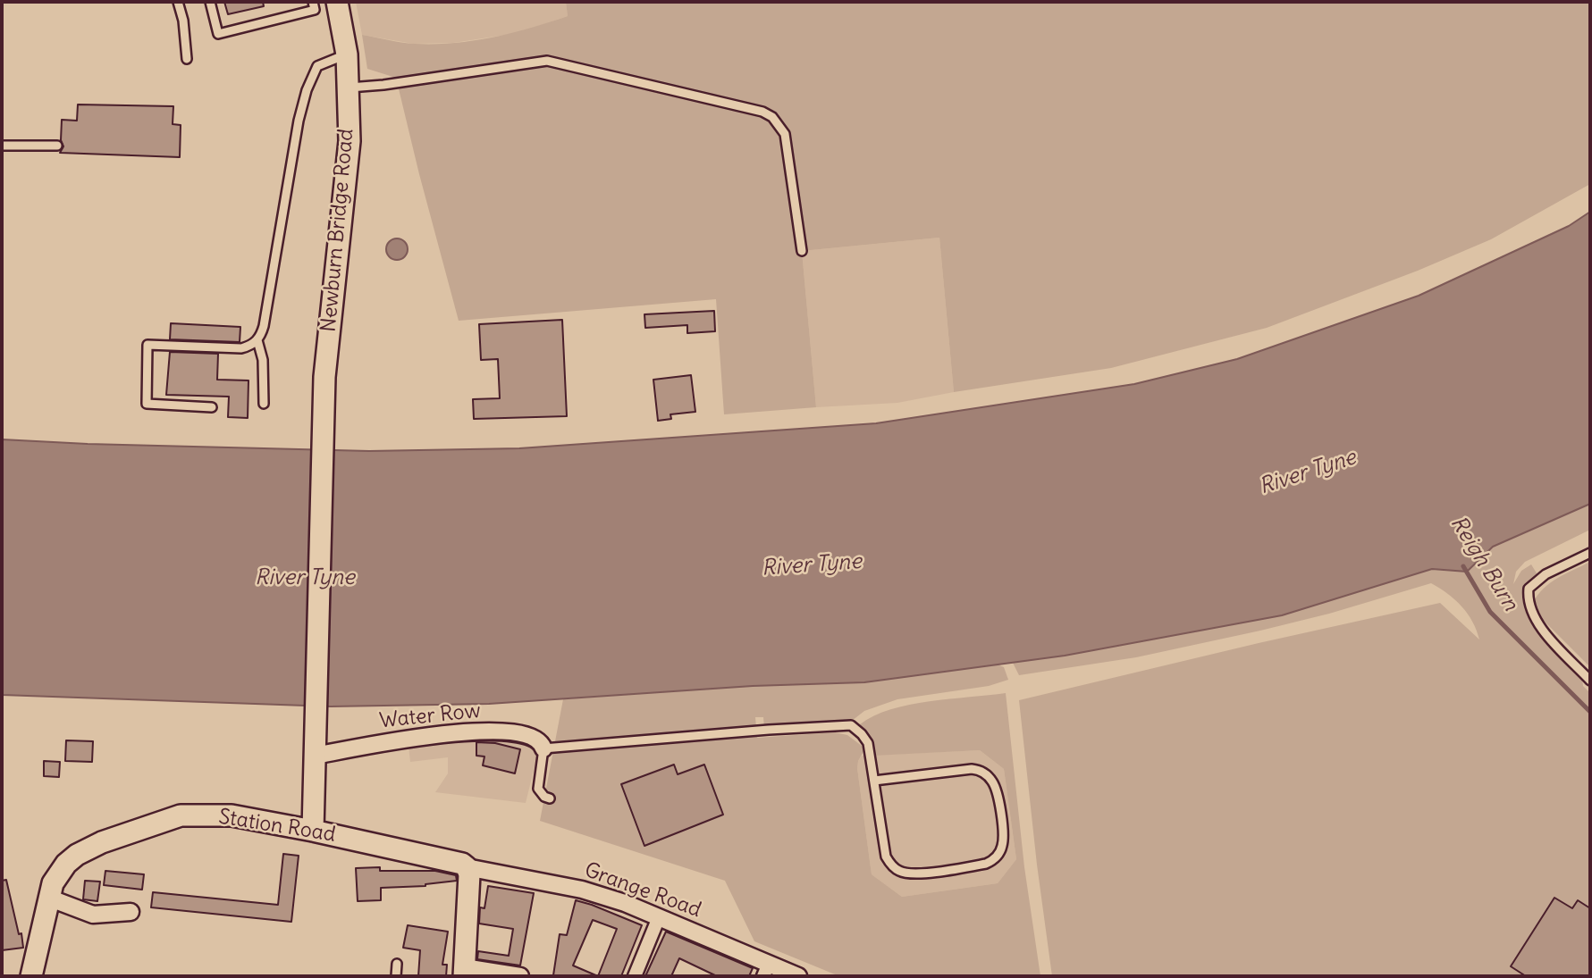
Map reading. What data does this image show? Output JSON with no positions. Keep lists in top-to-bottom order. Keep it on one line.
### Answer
{"streets":{"street":["Newburn Bridge Road","Water Row","Station Road","Grange Road"]},"crossings":[["Newburn Bridge Road","Water Row"],["Station Road","Grange Road"]],"water":["River Tyne","Reigh Burn"]}
